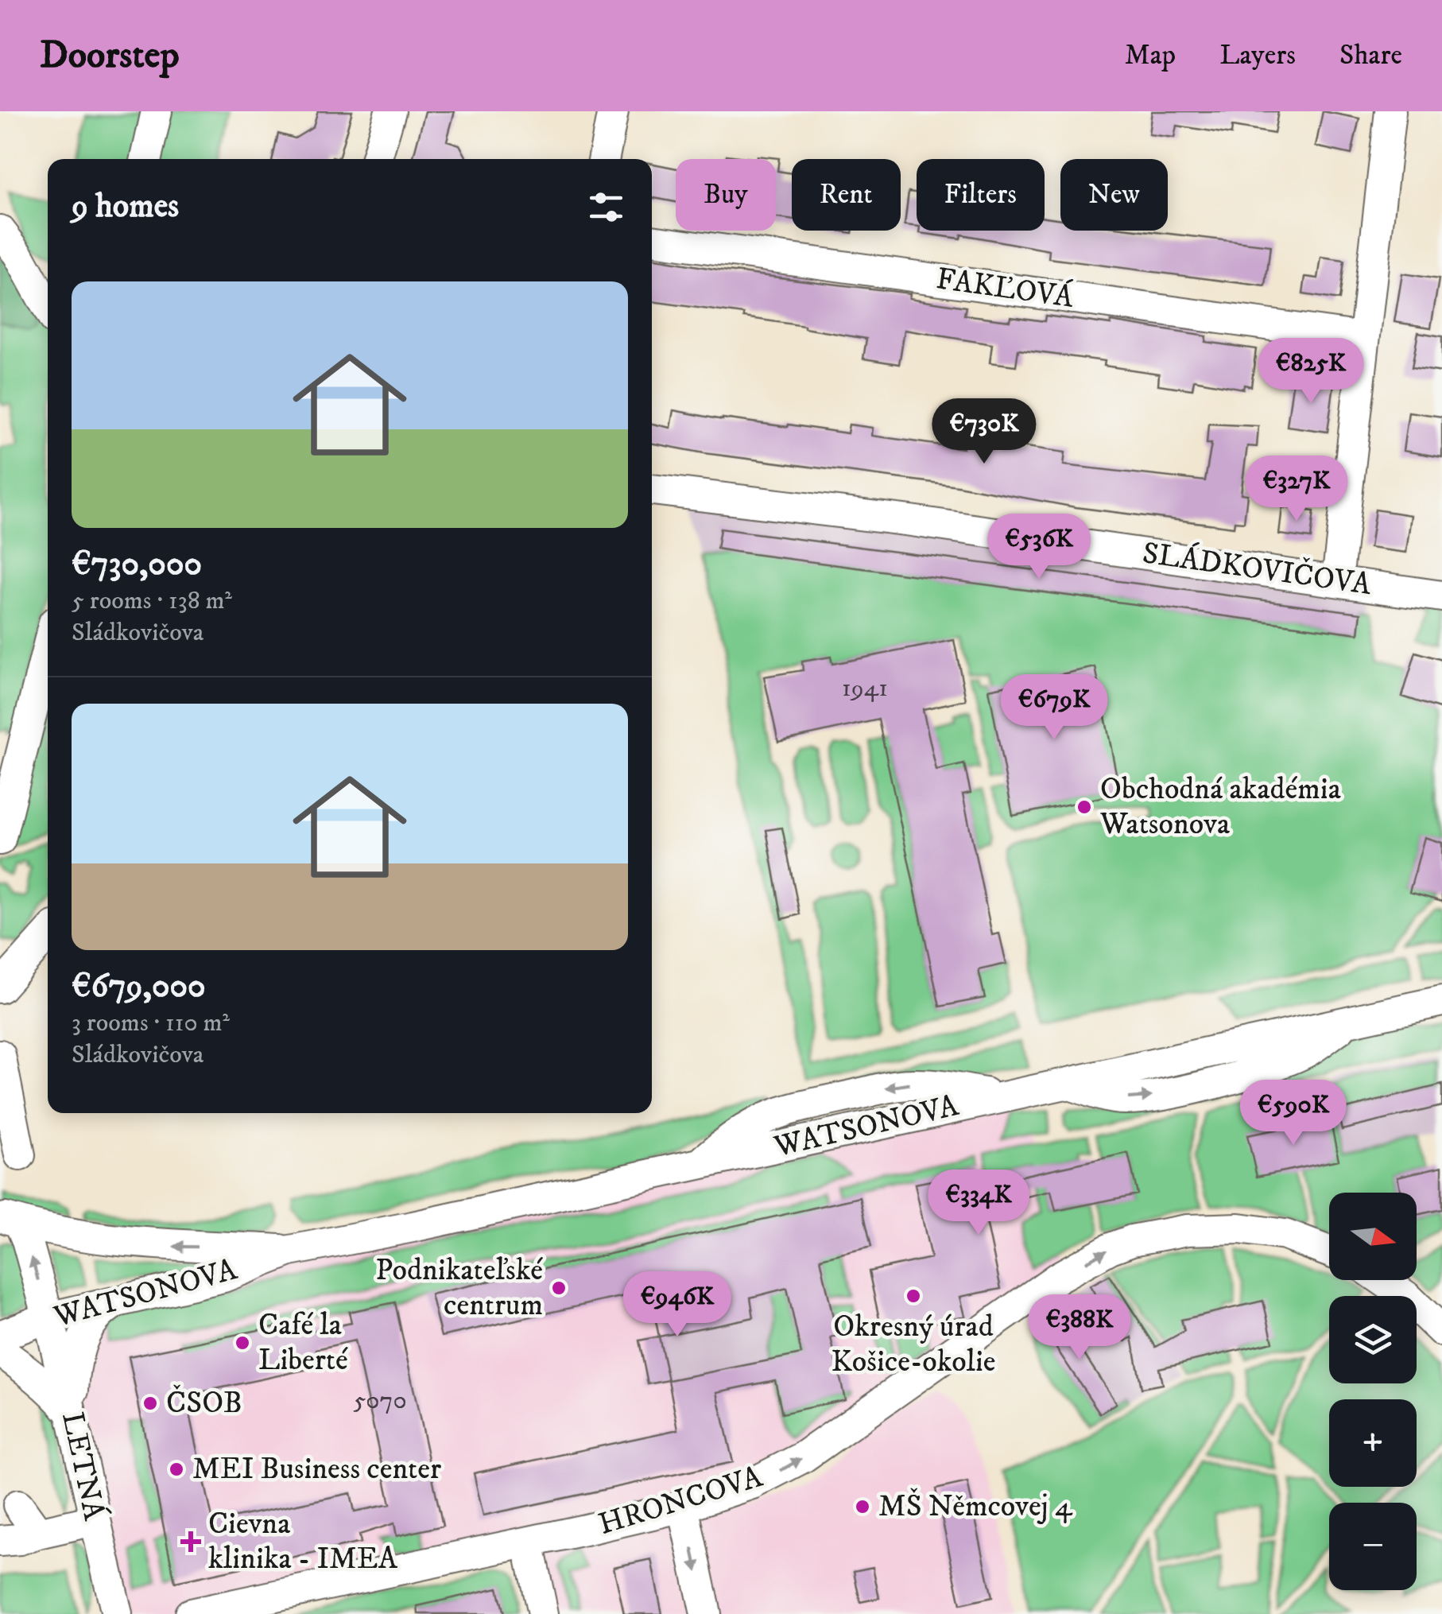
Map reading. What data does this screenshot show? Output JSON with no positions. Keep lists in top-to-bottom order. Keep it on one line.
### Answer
{"streets":{"street":["FAKĽOVÁ","SLÁDKOVIČOVA","WATSONOVA","LETNÁ","HRONCOVA"]},"crossings":[["WATSONOVA","LETNÁ"]],"one_way":["HRONCOVA"],"places":{"other":["Obchodná akadémia Watsonova","Podnikateľské centrum","Okresný úrad Košice-okolie","Café la Liberté","ČSOB","MEI Business center","MŠ Němcovej 4"],"health":["Cievna klinika - IMEA"]},"house_numbers":["1941","5070"],"north":"right","page":{"header":"Doorstep","nav":["Map","Layers","Share"],"chip":["Buy","Rent","Filters","New"],"heading":"9 homes","list":[{"name":"€730,000","note":"5 rooms · 138 m² · Sládkovičova"},{"name":"€679,000","note":"3 rooms · 110 m² · Sládkovičova"}],"price":["€825K","€730K","€327K","€536K","€679K","€590K","€334K","€946K","€388K"],"map_buttons":["+","−"]}}
